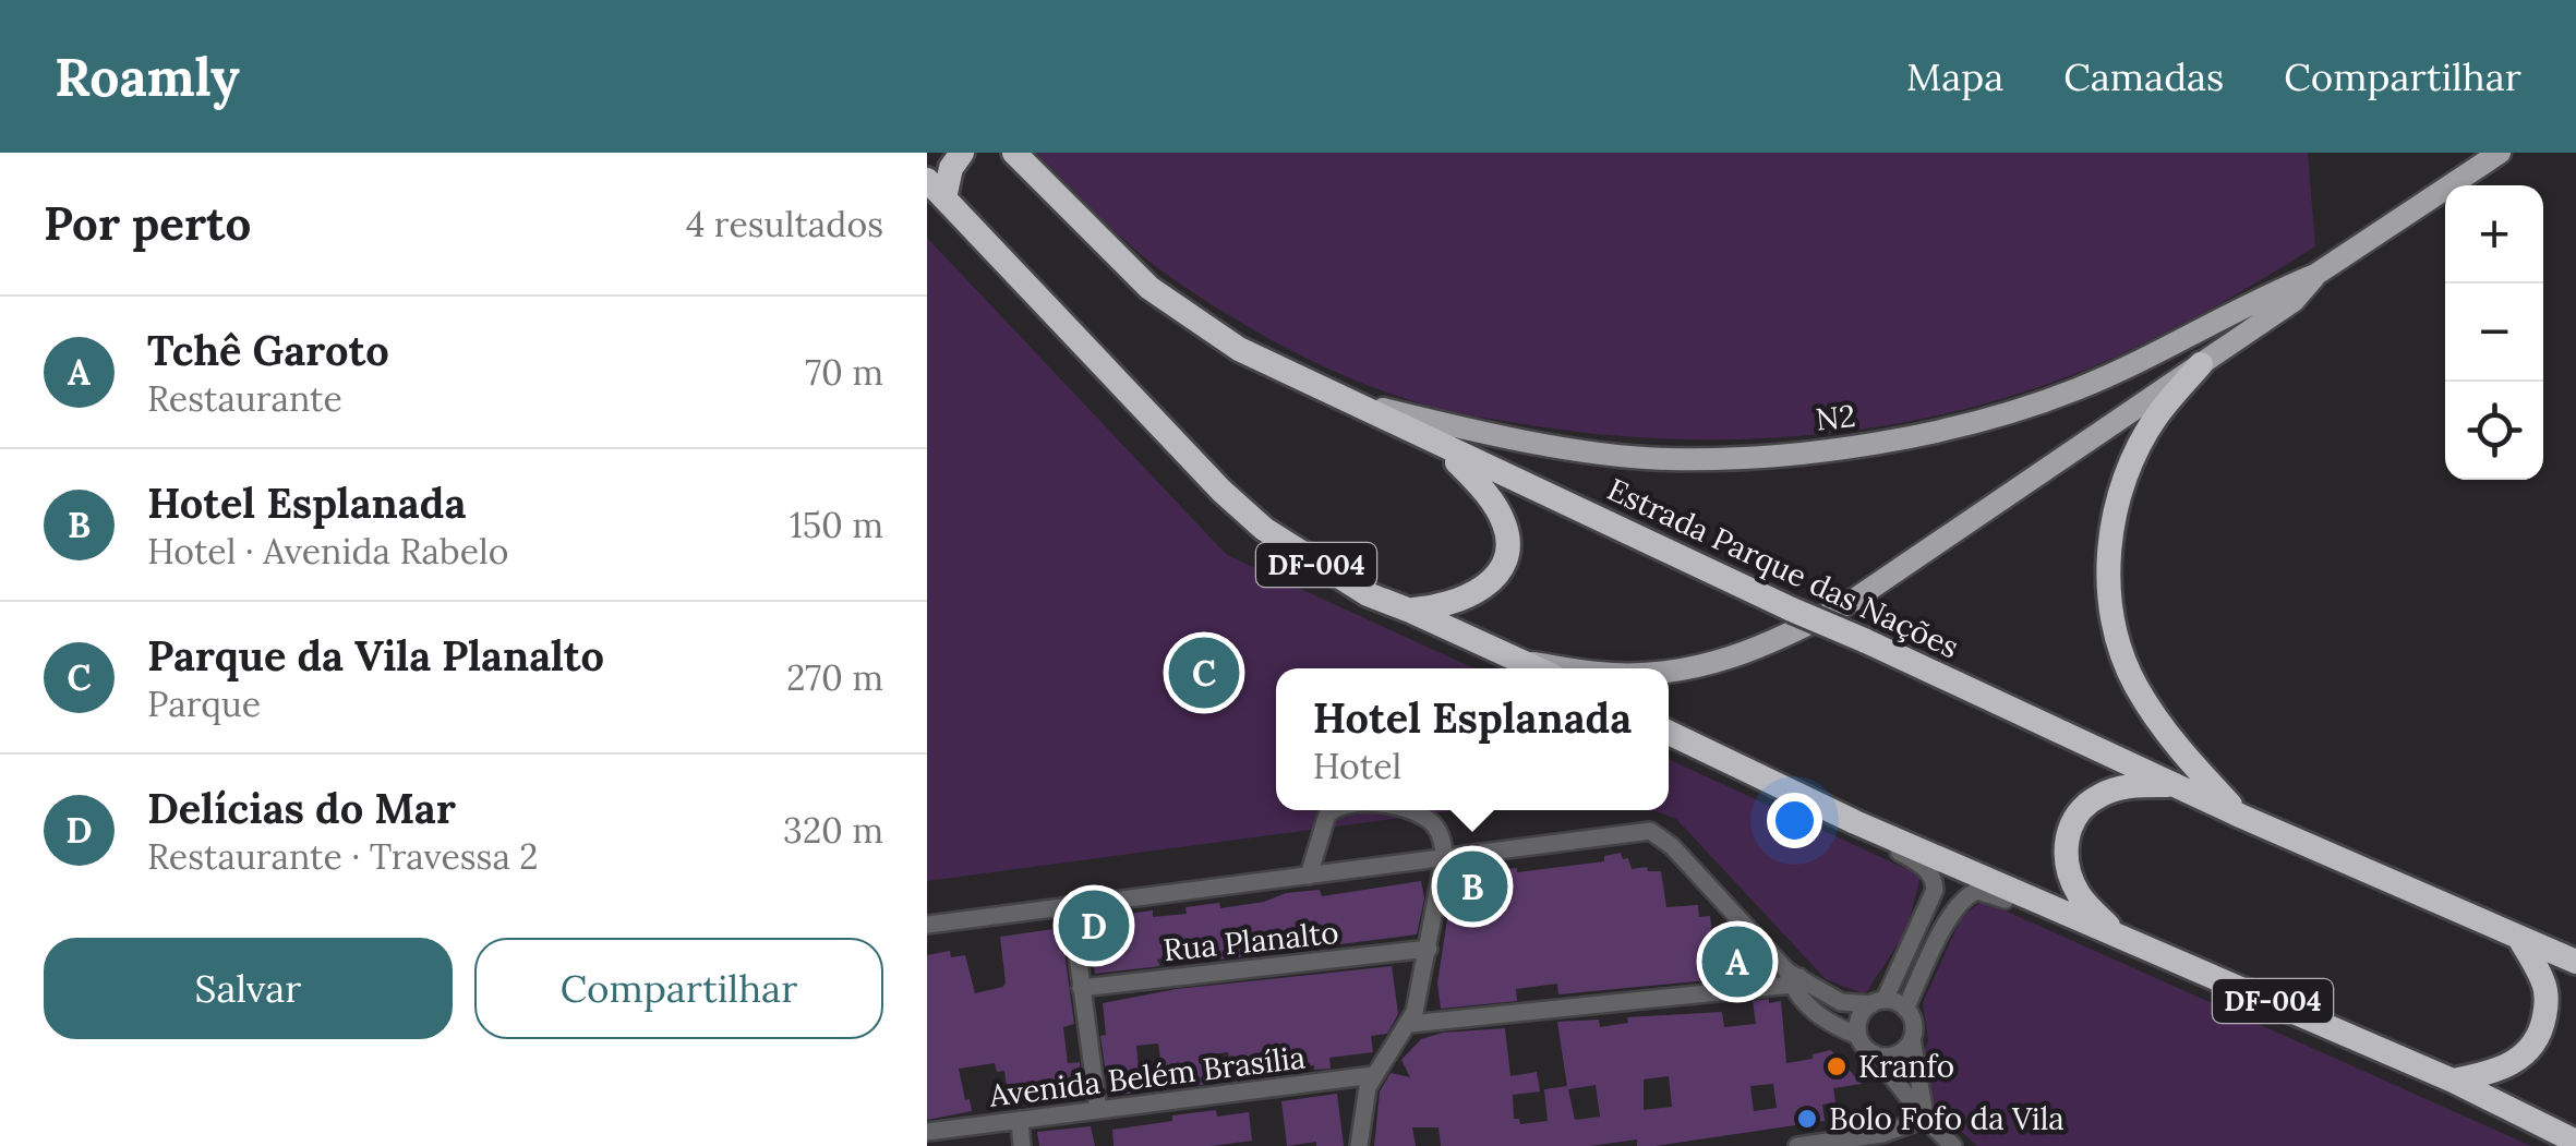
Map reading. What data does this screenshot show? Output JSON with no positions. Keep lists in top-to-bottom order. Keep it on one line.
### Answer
{"streets":{"highway":["DF-004","Estrada Parque das Nações"],"main road":["N2"],"street":["Rua Planalto","Avenida Belém Brasília"]},"crossings":[["N2","DF-004"],["N2","Estrada Parque das Nações"]],"places":["Kranfo","Bolo Fofo da Vila"],"page":{"header":"Roamly","nav":["Mapa","Camadas","Compartilhar"],"heading":["Por perto","4 resultados"],"map_buttons":["+","−"],"list":[{"mark":"A","name":"Tchê Garoto","note":"Restaurante","value":"70 m"},{"mark":"B","name":"Hotel Esplanada","note":"Hotel · Avenida Rabelo","value":"150 m"},{"mark":"C","name":"Parque da Vila Planalto","note":"Parque","value":"270 m"},{"mark":"D","name":"Delícias do Mar","note":"Restaurante · Travessa 2","value":"320 m"}],"pins":["C","B","D","A"],"popup":["Hotel Esplanada","Hotel"],"buttons":["Salvar","Compartilhar"]}}
